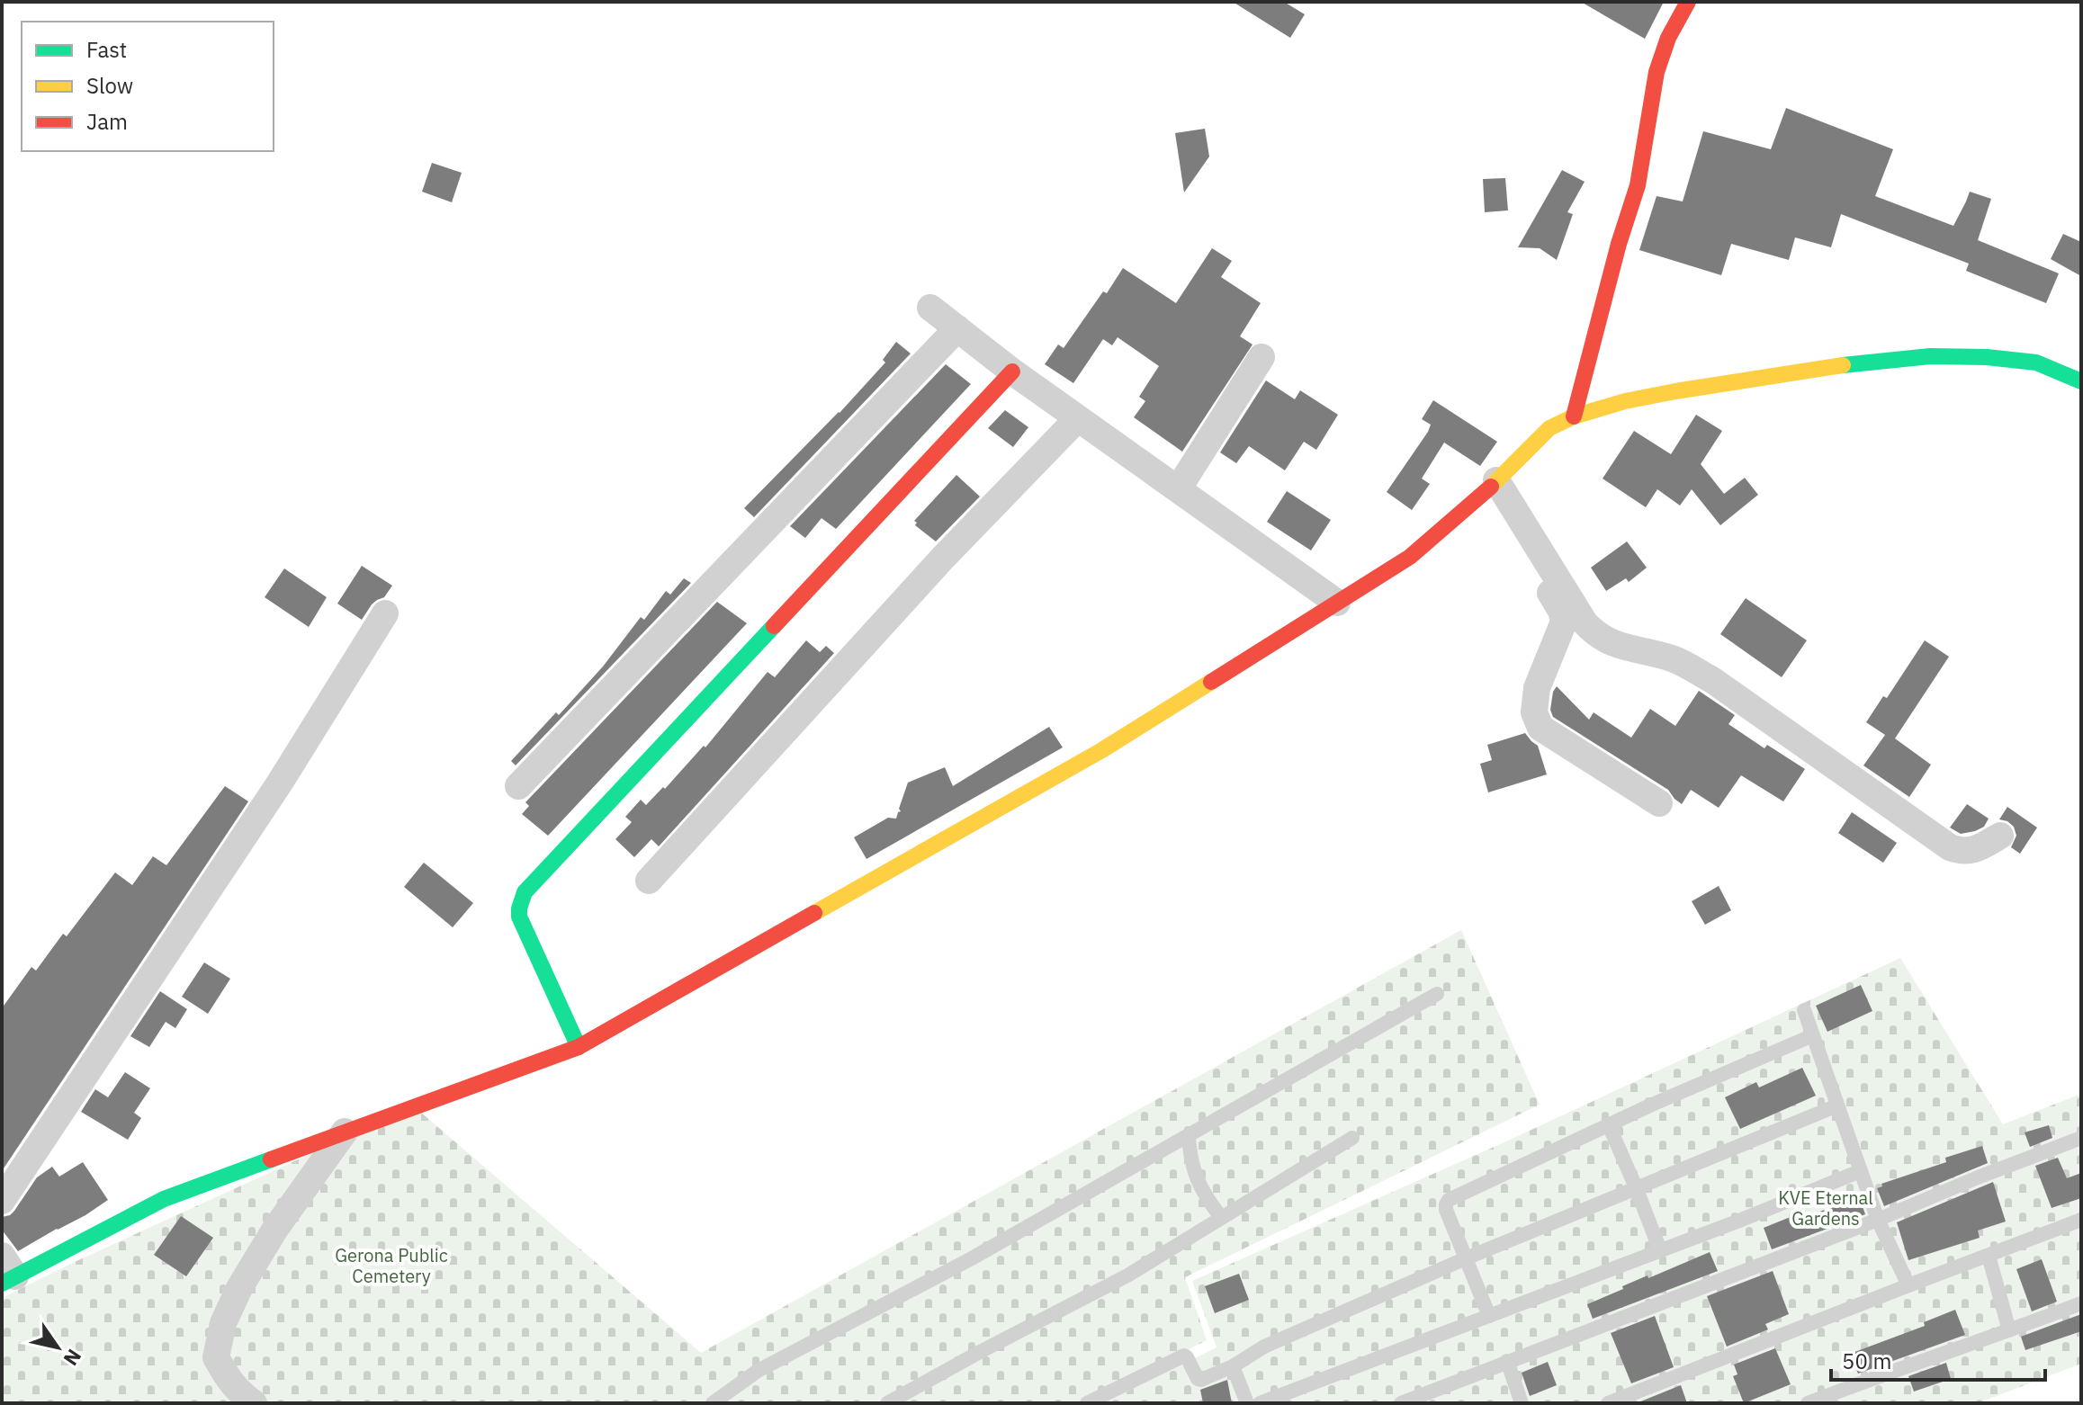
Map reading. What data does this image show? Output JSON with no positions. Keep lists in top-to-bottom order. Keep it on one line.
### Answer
{"parks":["KVE Eternal Gardens","Gerona Public Cemetery"],"legend":["Fast","Slow","Jam"],"scale_bar":"50 m","north":"bottom right"}
